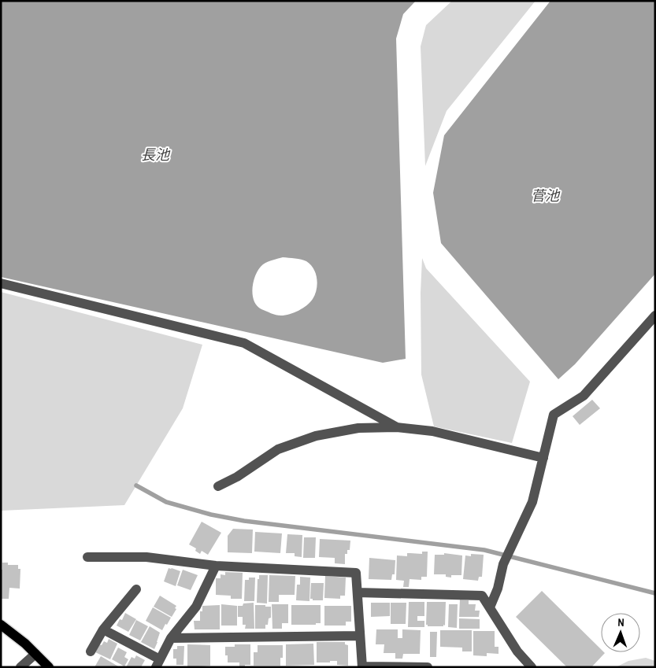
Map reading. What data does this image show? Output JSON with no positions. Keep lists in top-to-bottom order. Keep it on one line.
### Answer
{"water":["長池","菅池"],"north":"top"}
